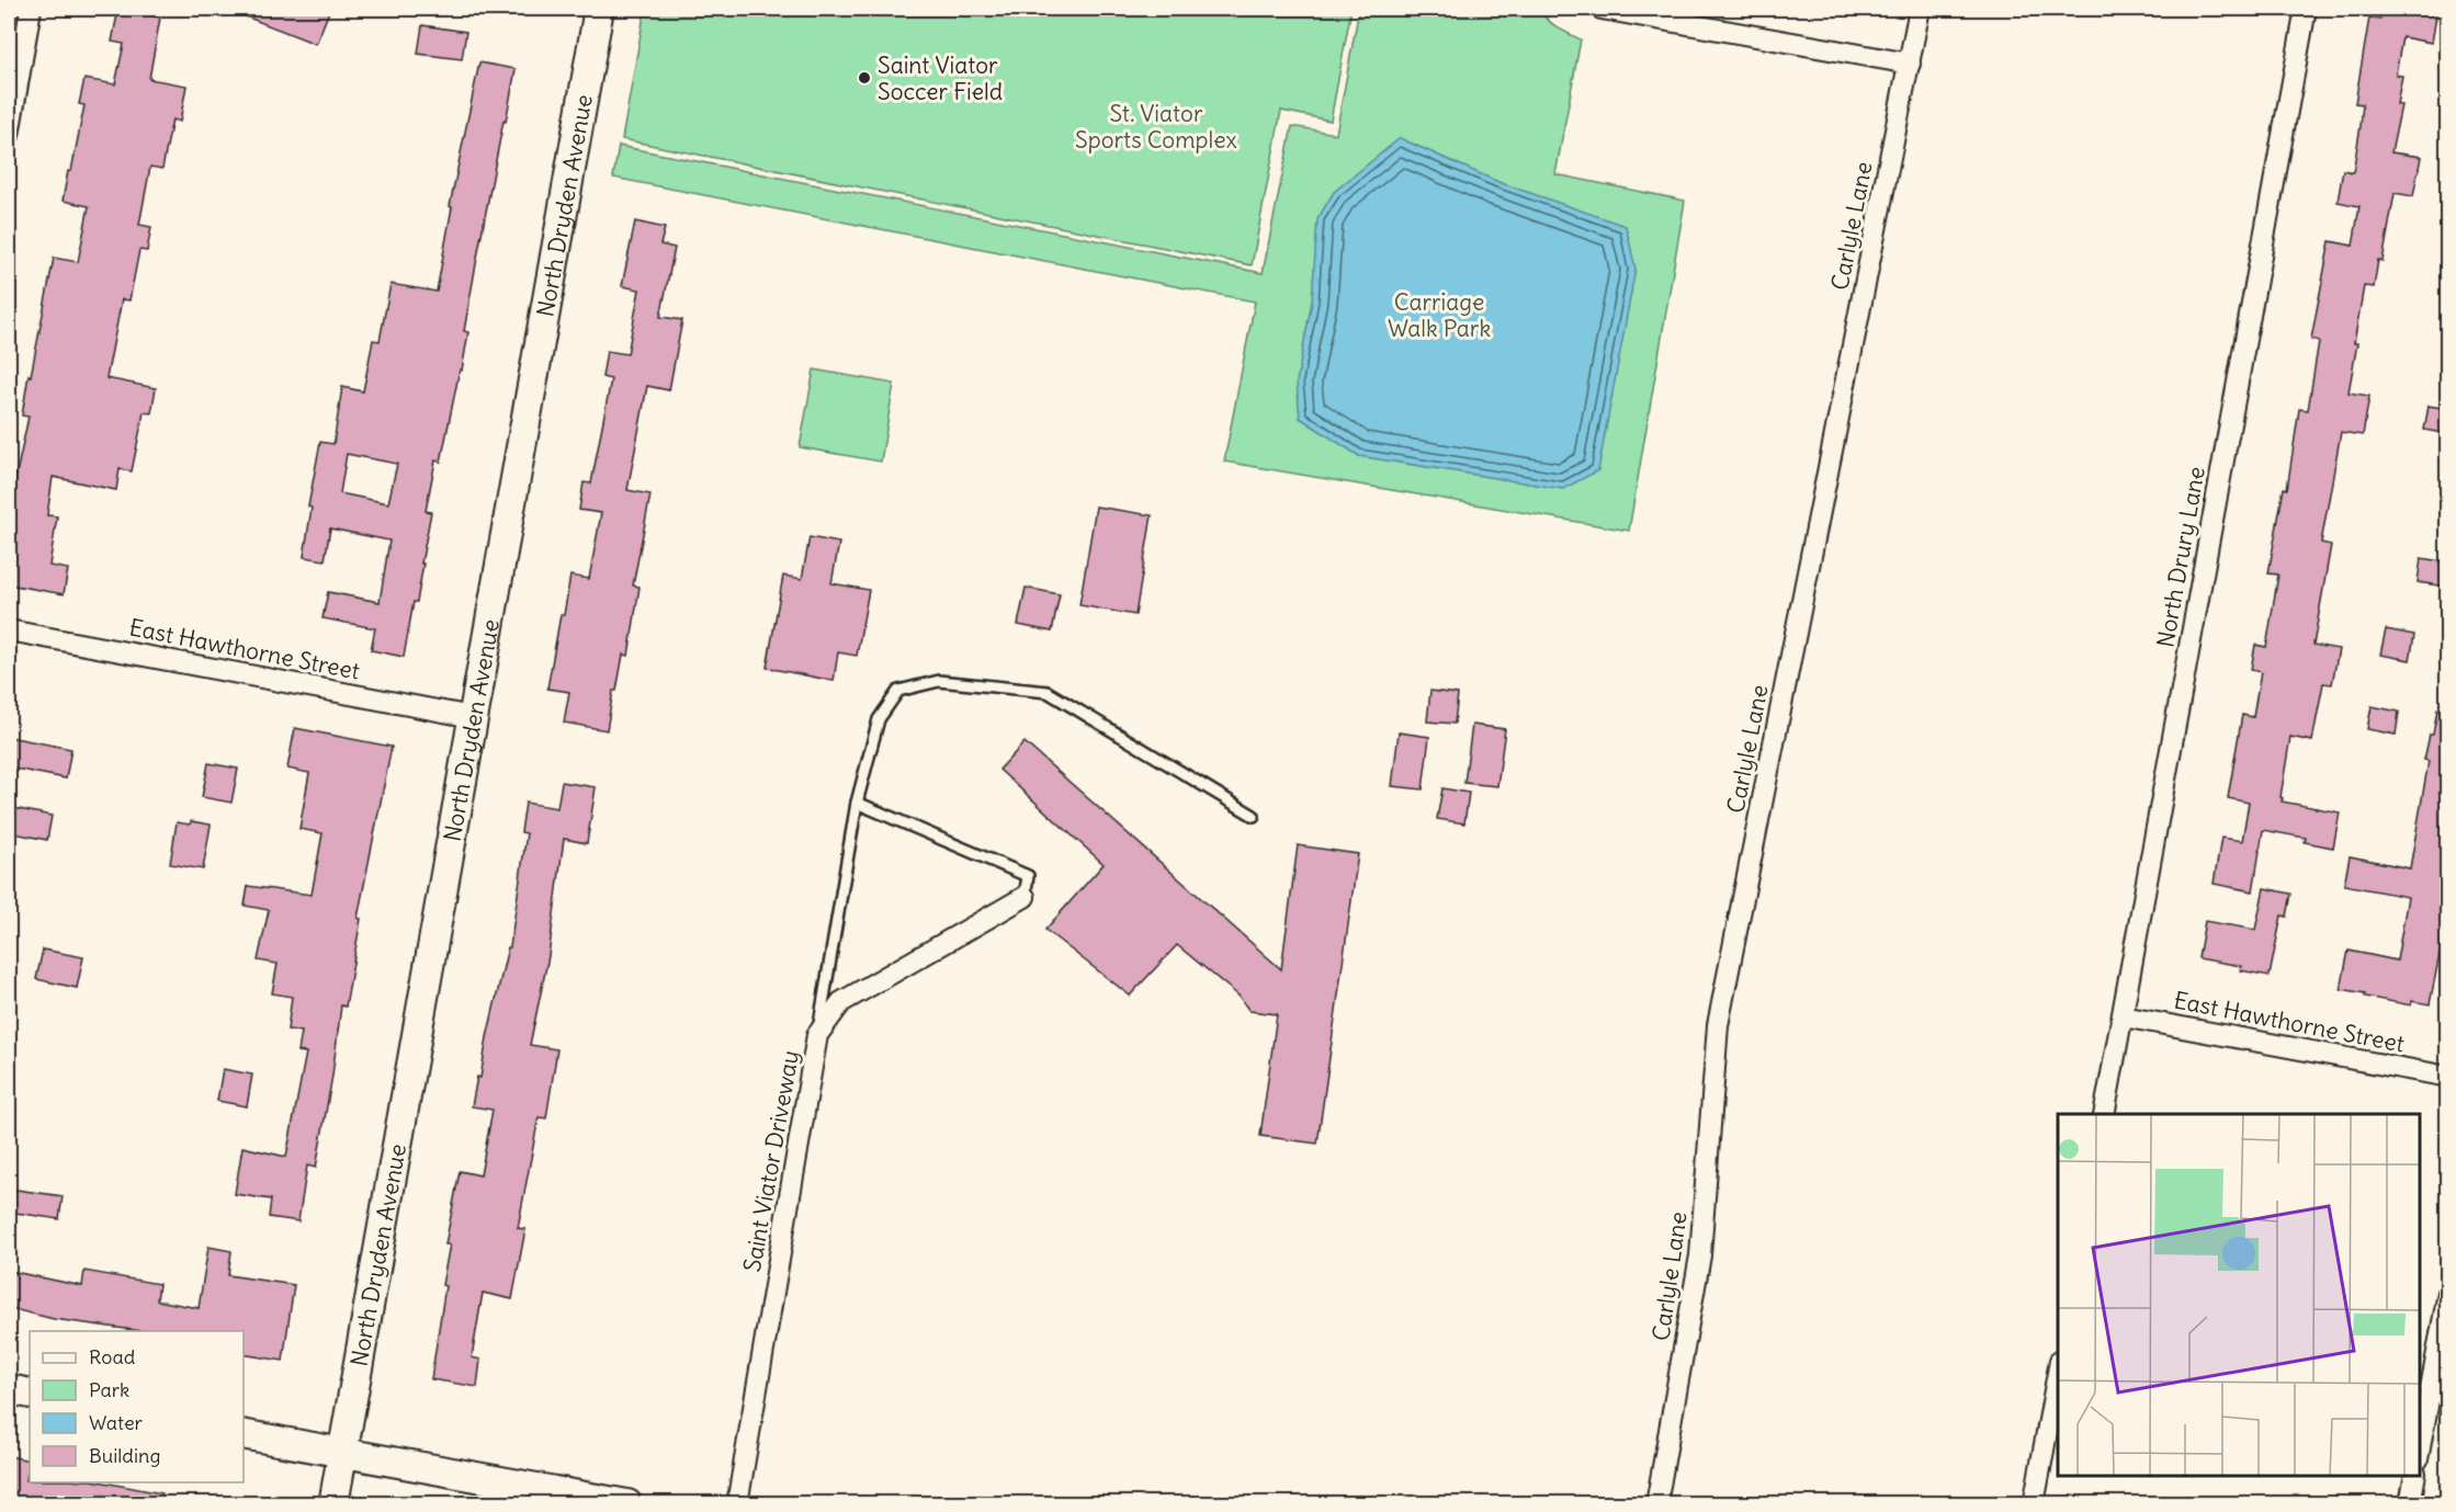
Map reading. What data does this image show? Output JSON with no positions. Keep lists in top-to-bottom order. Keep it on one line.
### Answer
{"streets":{"street":["North Dryden Avenue","Carlyle Lane","North Drury Lane","East Hawthorne Street","Saint Viator Driveway"]},"crossings":[["North Dryden Avenue","East Hawthorne Street"],["North Drury Lane","East Hawthorne Street"]],"parks":["St. Viator Sports Complex","Carriage Walk Park"],"places":["Saint Viator Soccer Field"],"legend":["Road","Park","Water","Building"]}
